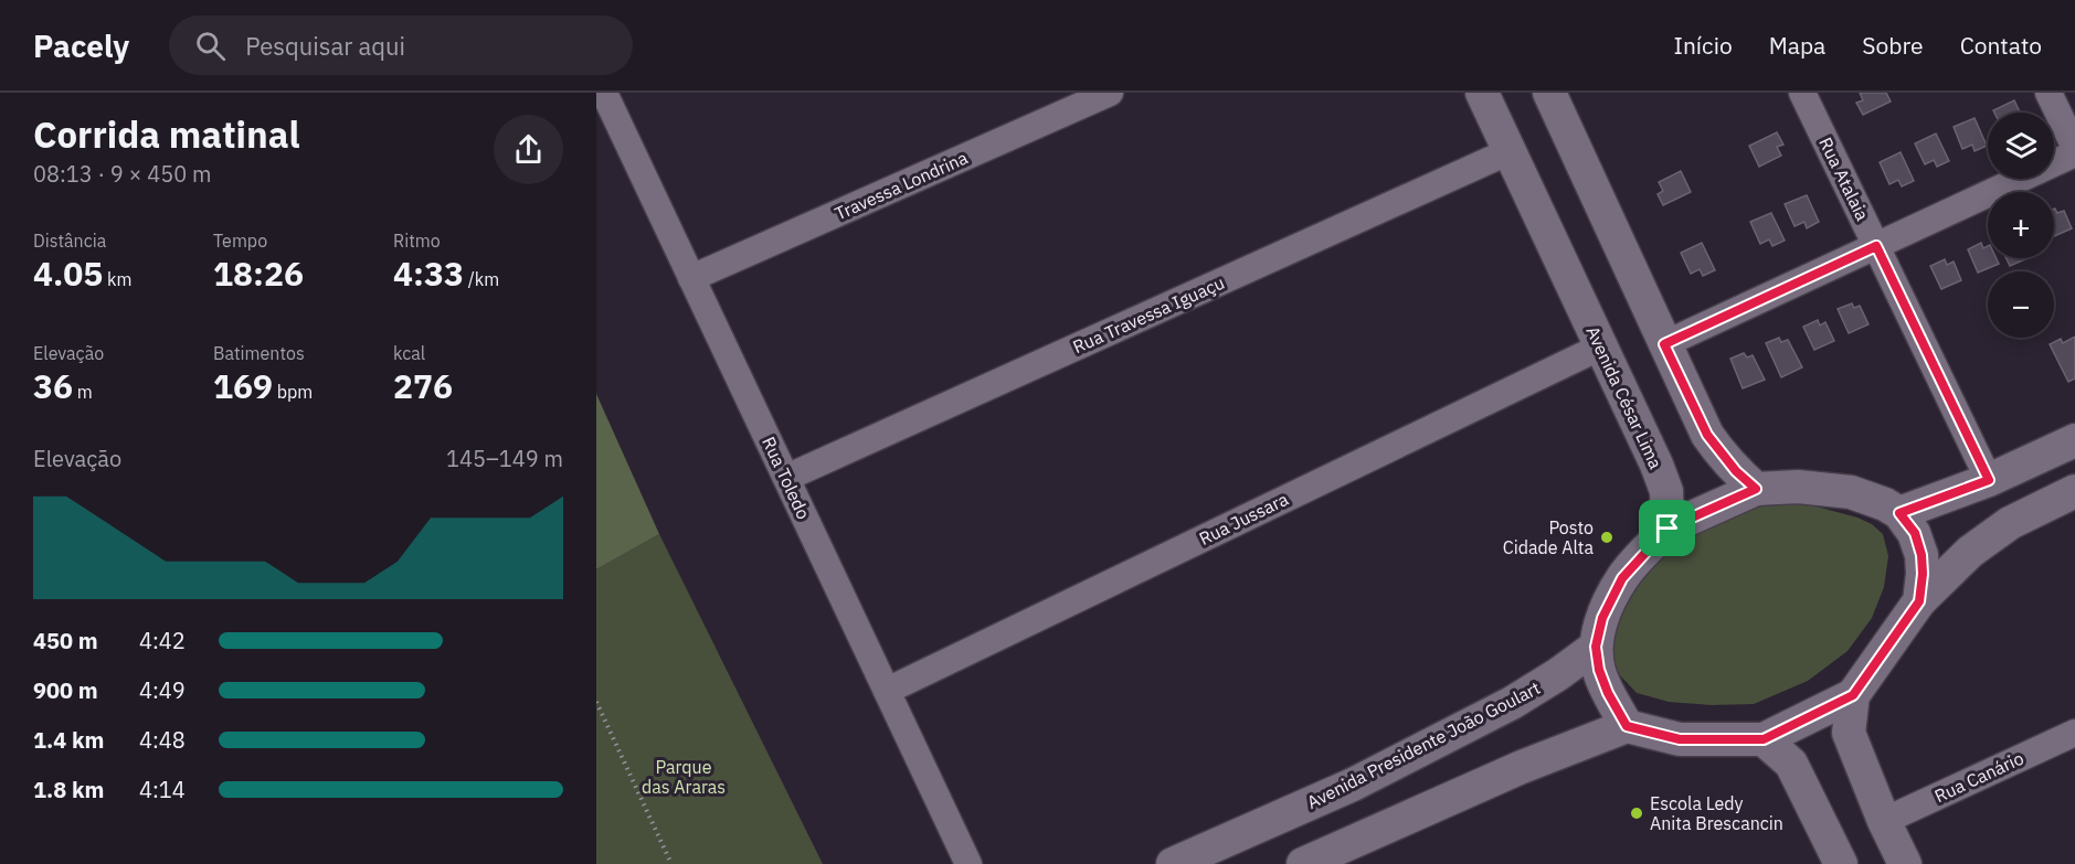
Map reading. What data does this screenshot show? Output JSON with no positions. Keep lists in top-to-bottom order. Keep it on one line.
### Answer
{"streets":{"street":["Rua Atalaia","Travessa Londrina","Rua Travessa Iguaçu","Avenida César Lima","Rua Toledo","Rua Jussara","Avenida Presidente João Goulart","Rua Canário"]},"crossings":[["Travessa Londrina","Rua Toledo"],["Rua Travessa Iguaçu","Avenida César Lima"],["Rua Travessa Iguaçu","Rua Toledo"],["Avenida César Lima","Rua Jussara"],["Rua Toledo","Rua Jussara"]],"parks":["Parque das Araras"],"places":["Posto Cidade Alta","Escola Ledy Anita Brescancin"],"page":{"header":"Pacely","search":"Pesquisar aqui","nav":["Início","Mapa","Sobre","Contato"],"heading":["Corrida matinal","08:13 · 9 × 450 m"],"map_buttons":["+","−"],"stats":[["Distância","4.05 km"],["Tempo","18:26"],["Ritmo","4:33 /km"],["Elevação","36 m"],["Batimentos","169 bpm"],["kcal","276"]],"chart":["Elevação","145–149 m"],"list":[{"name":"450 m","note":"4:42"},{"name":"900 m","note":"4:49"},{"name":"1.4 km","note":"4:48"},{"name":"1.8 km","note":"4:14"}]}}
